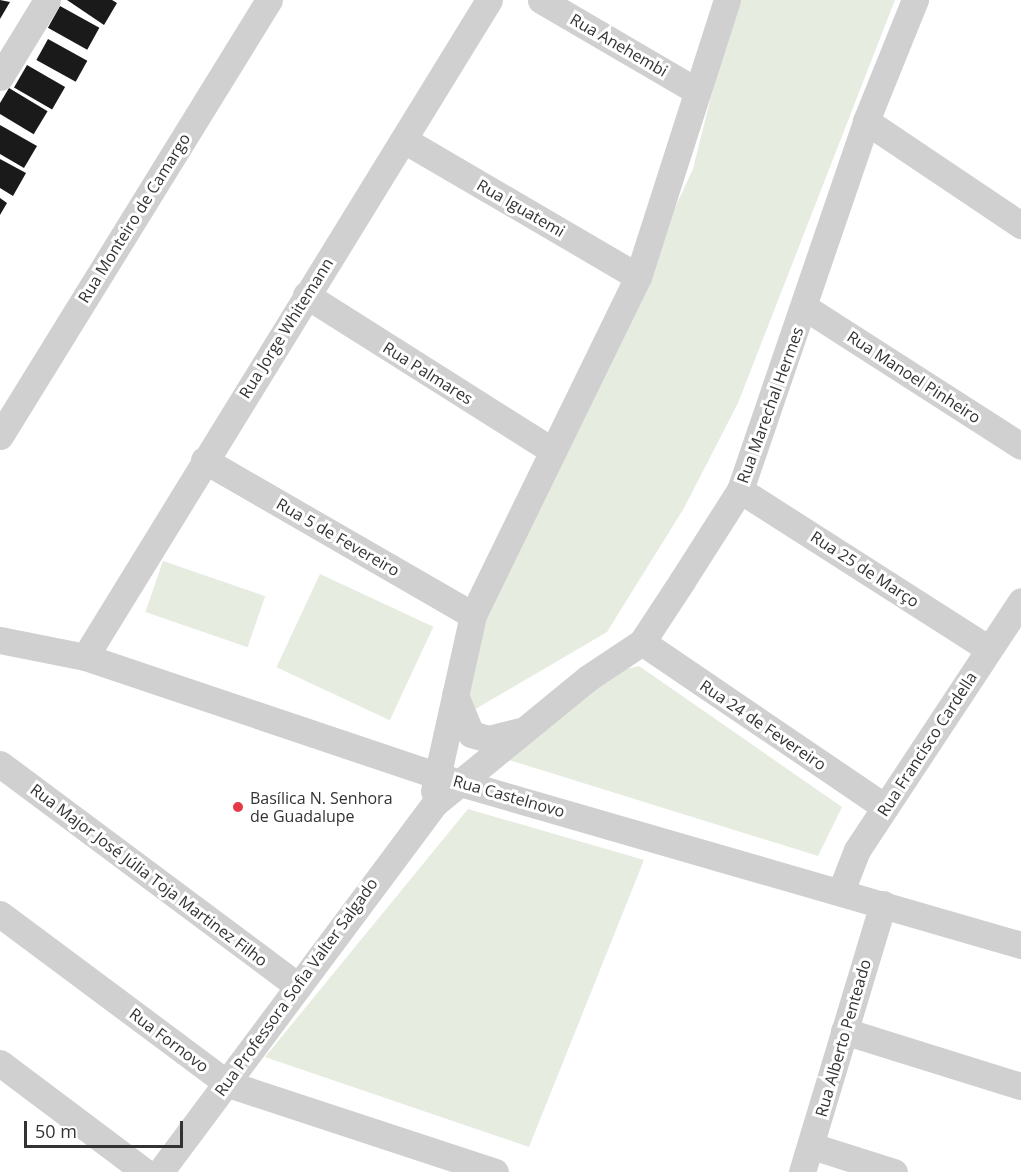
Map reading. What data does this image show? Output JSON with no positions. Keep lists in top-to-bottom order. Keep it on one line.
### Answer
{"streets":{"street":["Rua Anehembi","Rua Iguatemi","Rua Monteiro de Camargo","Rua Jorge Whitemann","Rua Palmares","Rua Manoel Pinheiro","Rua Marechal Hermes","Rua 5 de Fevereiro","Rua 25 de Março","Rua 24 de Fevereiro","Rua Francisco Cardella","Rua Castelnovo","Rua Major José Júlia Toja Martinez Filho","Rua Professora Sofia Valter Salgado","Rua Alberto Penteado","Rua Fornovo"]},"crossings":[["Rua Iguatemi","Rua Jorge Whitemann"],["Rua Jorge Whitemann","Rua Palmares"],["Rua Jorge Whitemann","Rua 5 de Fevereiro"],["Rua Jorge Whitemann","Rua Castelnovo"],["Rua Manoel Pinheiro","Rua Marechal Hermes"],["Rua Marechal Hermes","Rua 25 de Março"],["Rua Marechal Hermes","Rua 24 de Fevereiro"],["Rua Marechal Hermes","Rua Castelnovo"],["Rua Marechal Hermes","Rua Professora Sofia Valter Salgado"],["Rua 25 de Março","Rua Francisco Cardella"],["Rua 24 de Fevereiro","Rua Francisco Cardella"],["Rua Francisco Cardella","Rua Castelnovo"],["Rua Castelnovo","Rua Professora Sofia Valter Salgado"],["Rua Castelnovo","Rua Alberto Penteado"],["Rua Major José Júlia Toja Martinez Filho","Rua Professora Sofia Valter Salgado"],["Rua Professora Sofia Valter Salgado","Rua Fornovo"]],"places":["Basílica N. Senhora de Guadalupe"],"scale_bar":"50 m"}
